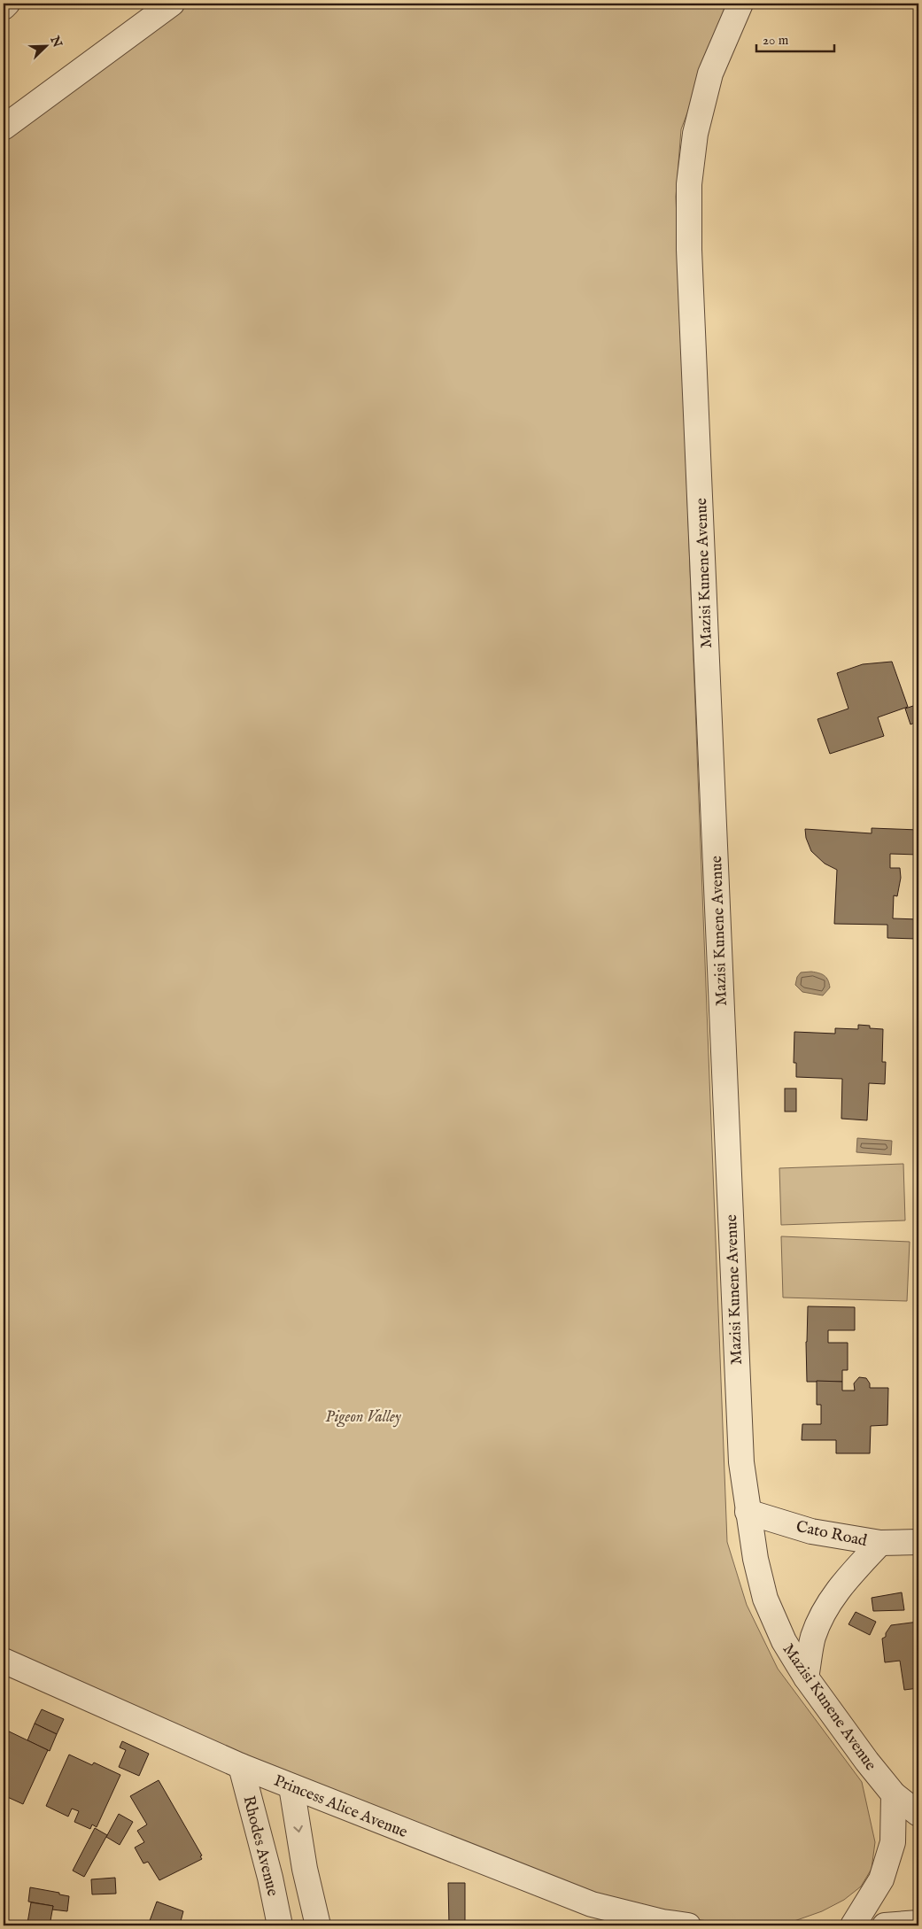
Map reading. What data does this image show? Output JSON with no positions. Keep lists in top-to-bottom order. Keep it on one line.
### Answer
{"streets":{"street":["Mazisi Kunene Avenue","Cato Road","Princess Alice Avenue","Rhodes Avenue"]},"crossings":[["Mazisi Kunene Avenue","Cato Road"],["Princess Alice Avenue","Rhodes Avenue"]],"parks":["Pigeon Valley"],"scale_bar":"20 m","north":"top right"}
